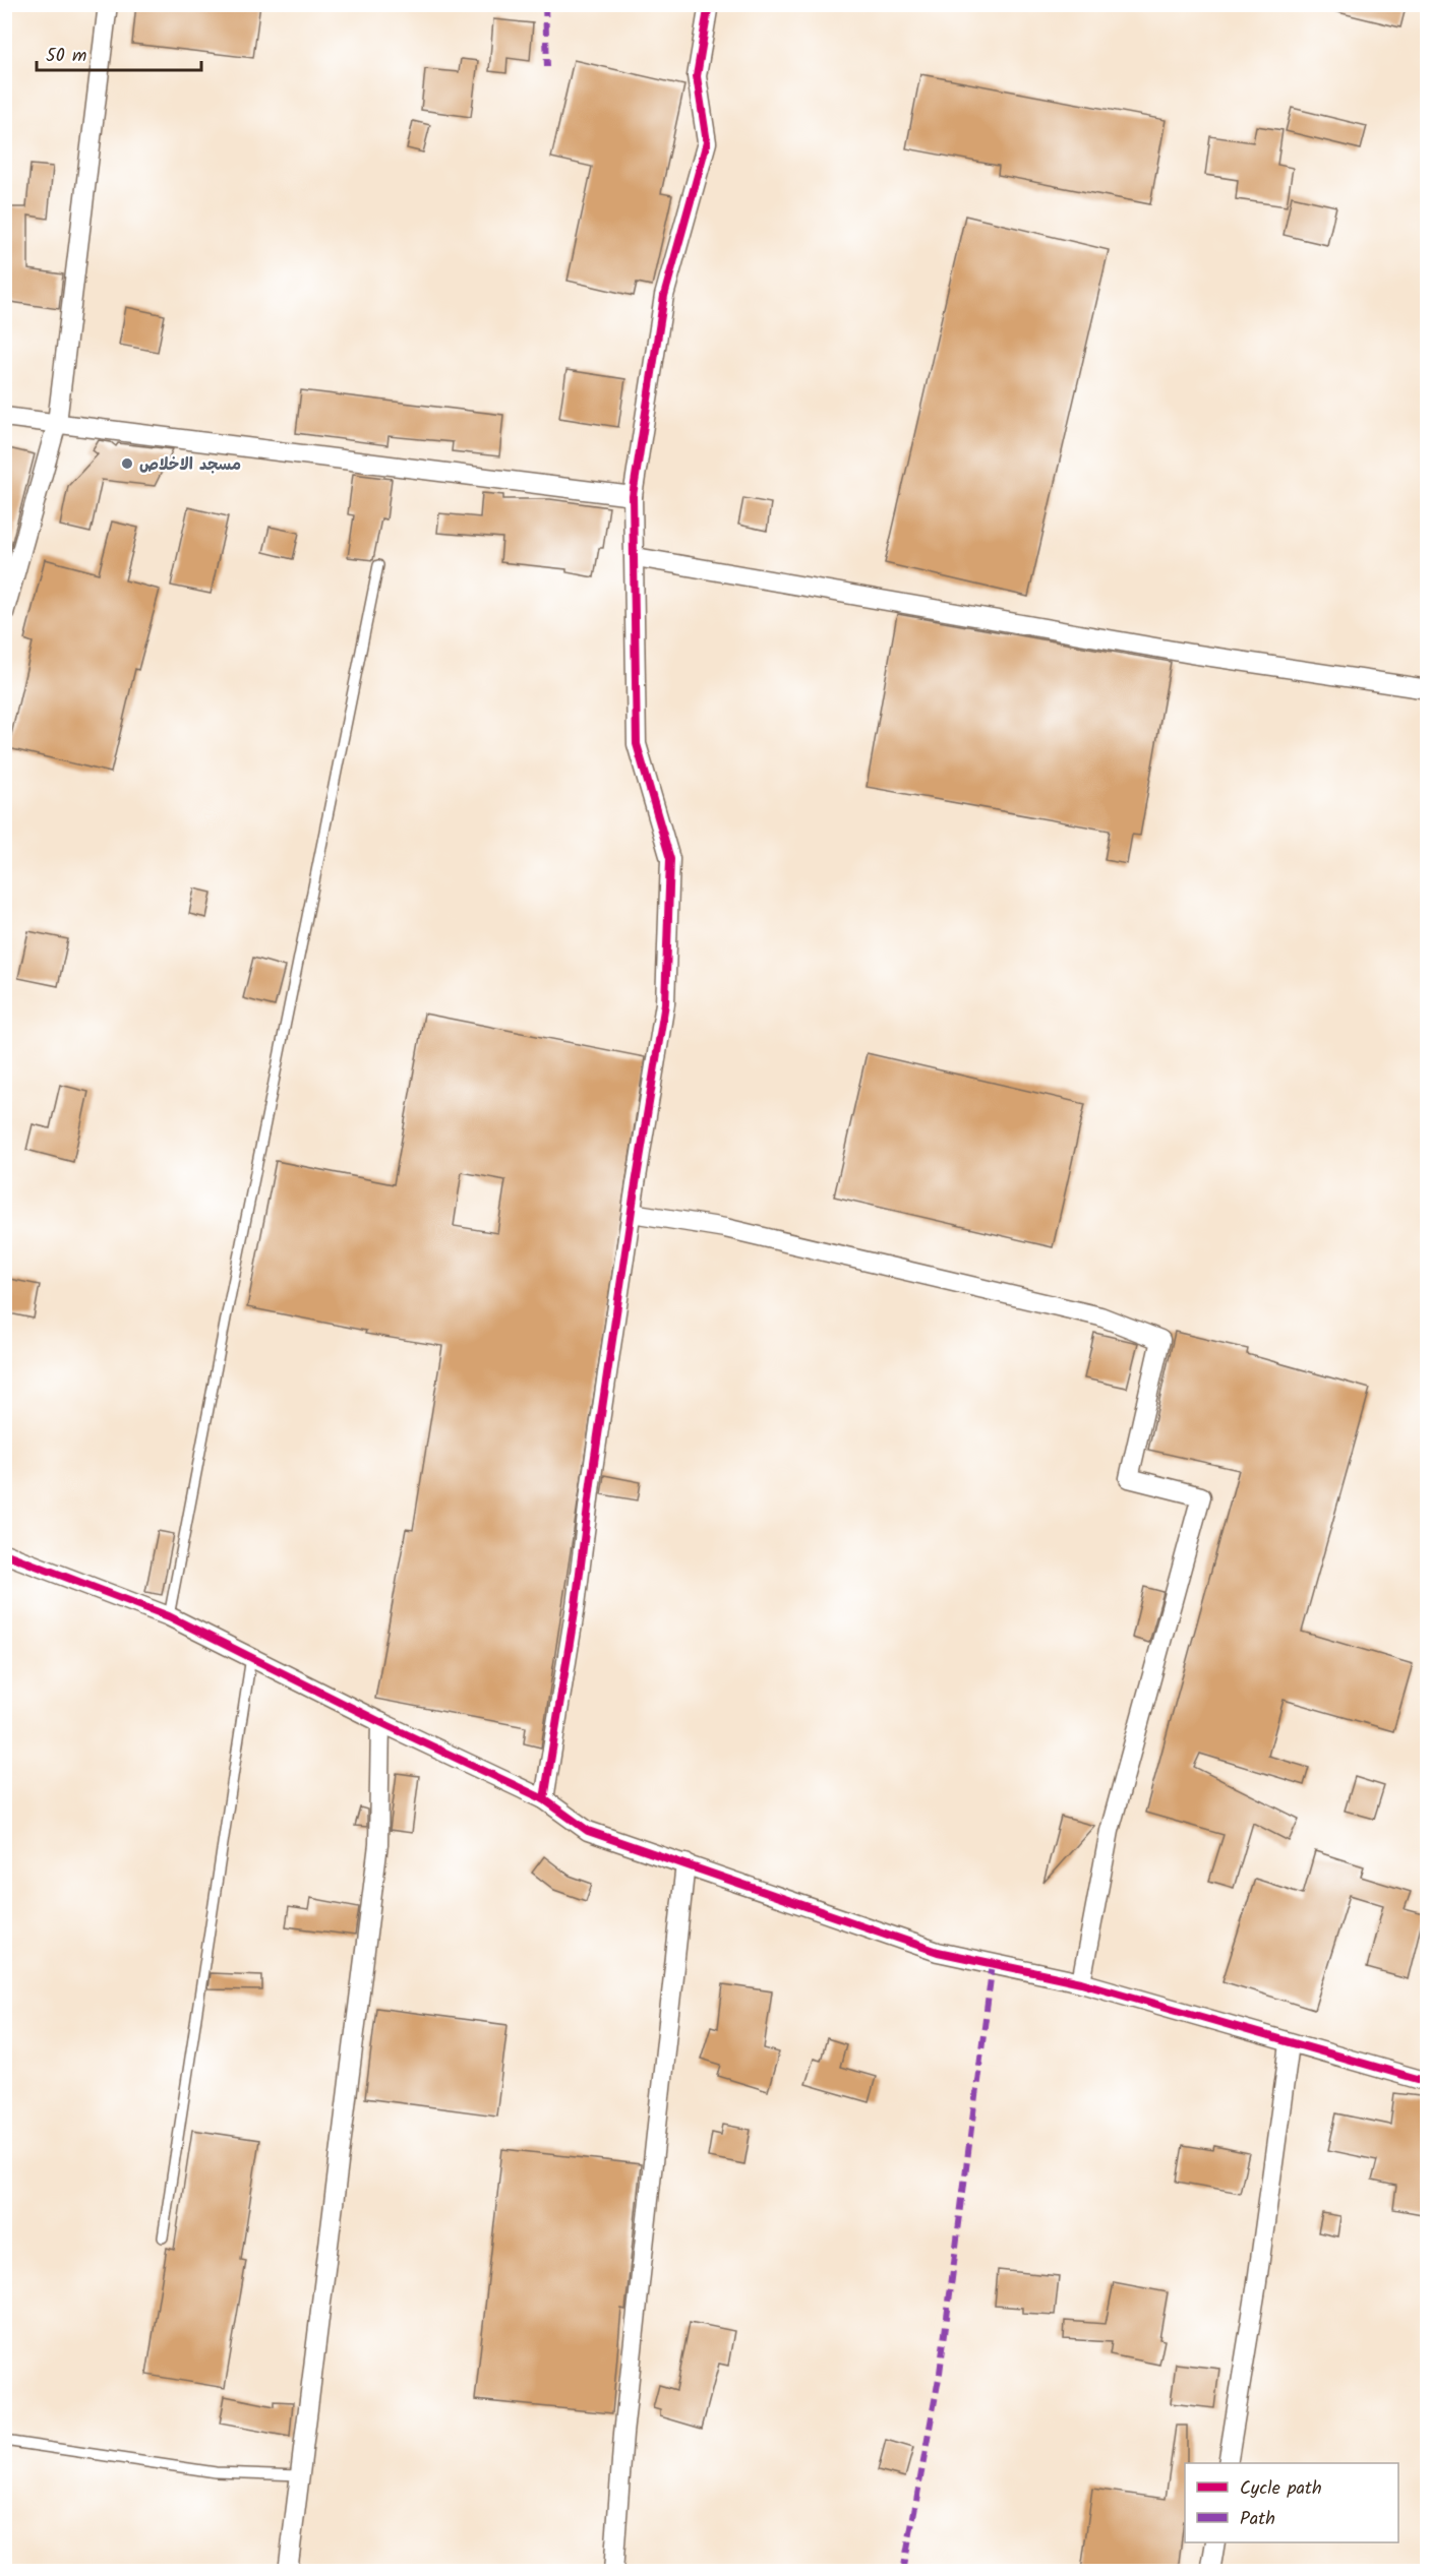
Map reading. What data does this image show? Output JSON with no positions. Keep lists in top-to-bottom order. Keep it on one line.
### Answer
{"places":["مسجد الاخلاص"],"legend":["Cycle path","Path"],"scale_bar":"50 m"}
